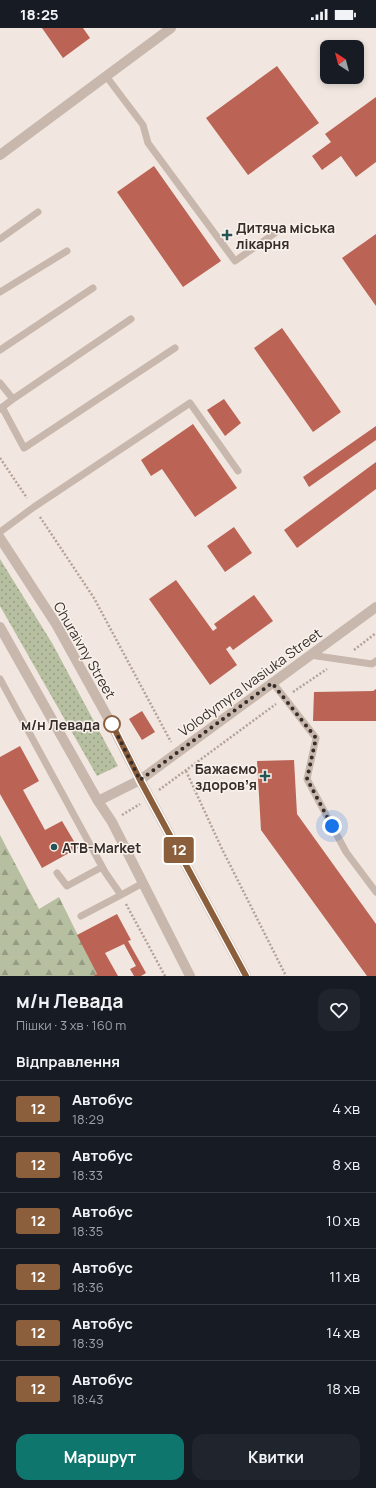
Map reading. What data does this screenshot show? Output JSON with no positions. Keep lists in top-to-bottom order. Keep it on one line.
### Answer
{"streets":{"street":["Churaivny Street","Volodymyra Ivasiuka Street"]},"crossings":[["Churaivny Street","Volodymyra Ivasiuka Street"]],"places":{"health":["Дитяча міська лікарня","Бажаємо здоровʼя"],"other":["м/н Левада","ATB-Market"]},"lines":["bus line 12"],"north":"top left","page":{"status":"18:25","on_map":"12","heading":[["м/н Левада","Пішки · 3 хв · 160 m"],"Відправлення"],"list":[{"mark":"12","name":"Автобус","note":"18:29","value":"4 хв"},{"mark":"12","name":"Автобус","note":"18:33","value":"8 хв"},{"mark":"12","name":"Автобус","note":"18:35","value":"10 хв"},{"mark":"12","name":"Автобус","note":"18:36","value":"11 хв"},{"mark":"12","name":"Автобус","note":"18:39","value":"14 хв"},{"mark":"12","name":"Автобус","note":"18:43","value":"18 хв"}],"buttons":["Маршрут","Квитки"]}}
